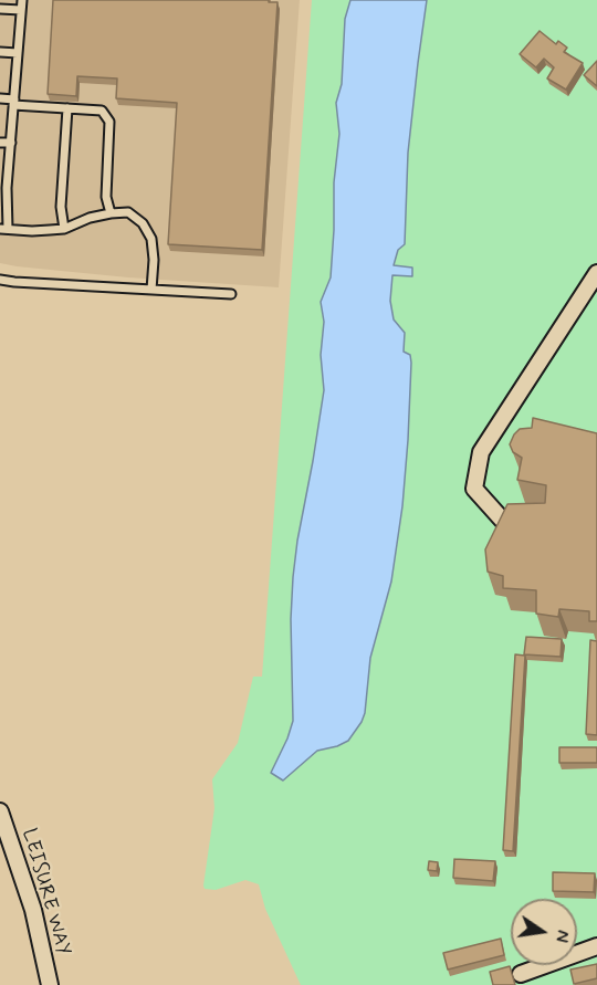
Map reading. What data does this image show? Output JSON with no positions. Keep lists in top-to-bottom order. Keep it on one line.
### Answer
{"streets":{"street":["LEISURE WAY"]},"north":"right"}
